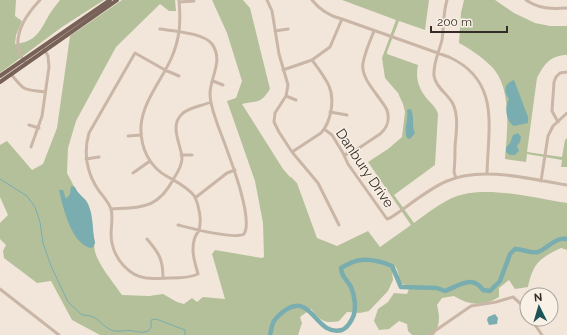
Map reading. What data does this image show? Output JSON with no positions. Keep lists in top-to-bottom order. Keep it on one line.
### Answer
{"streets":{"street":["Danbury Drive"]},"scale_bar":"200 m","north":"top"}
